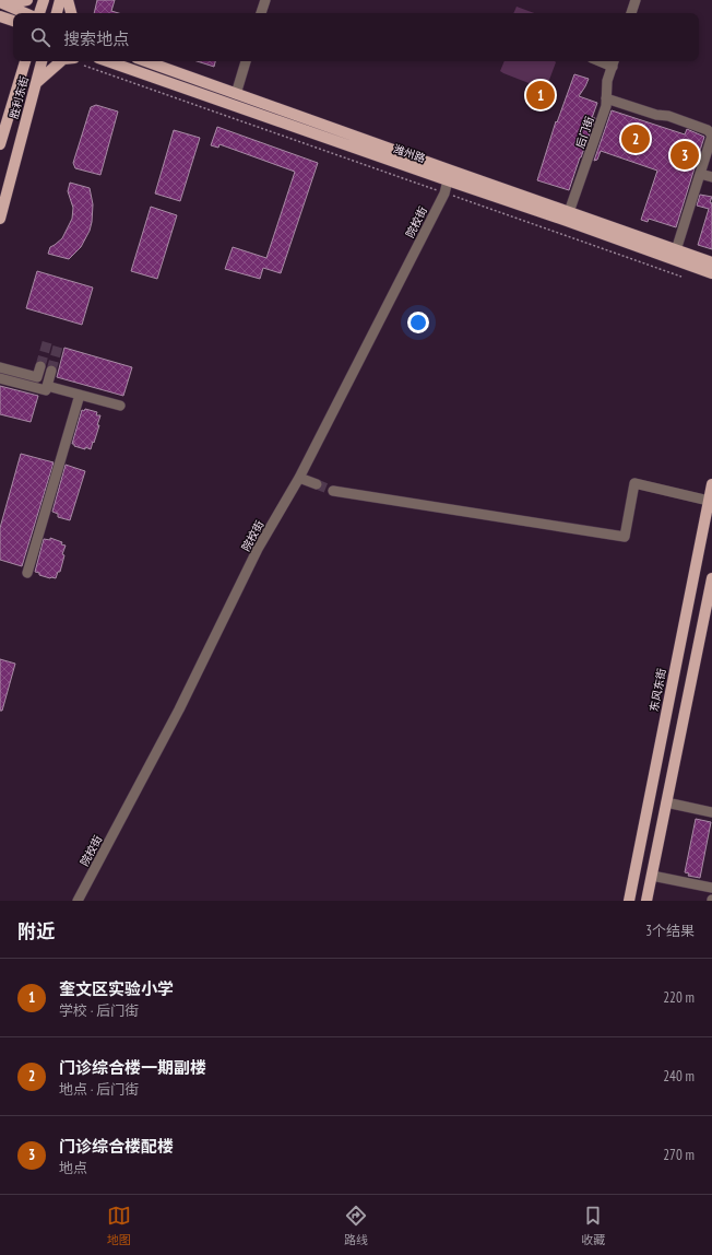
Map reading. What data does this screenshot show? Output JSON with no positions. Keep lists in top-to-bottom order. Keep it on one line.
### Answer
{"streets":{"main road":["胜利东街","潍州路","东风东街"],"street":["后门街","院校街"]},"crossings":[["后门街","潍州路"],["潍州路","院校街"]],"page":{"search":"搜索地点","pins":["1","2","3"],"heading":["附近","3个结果"],"list":[{"mark":"1","name":"奎文区实验小学","note":"学校 · 后门街","value":"220 m"},{"mark":"2","name":"门诊综合楼一期副楼","note":"地点 · 后门街","value":"240 m"},{"mark":"3","name":"门诊综合楼配楼","note":"地点","value":"270 m"}],"nav":["地图","路线","收藏"]}}
